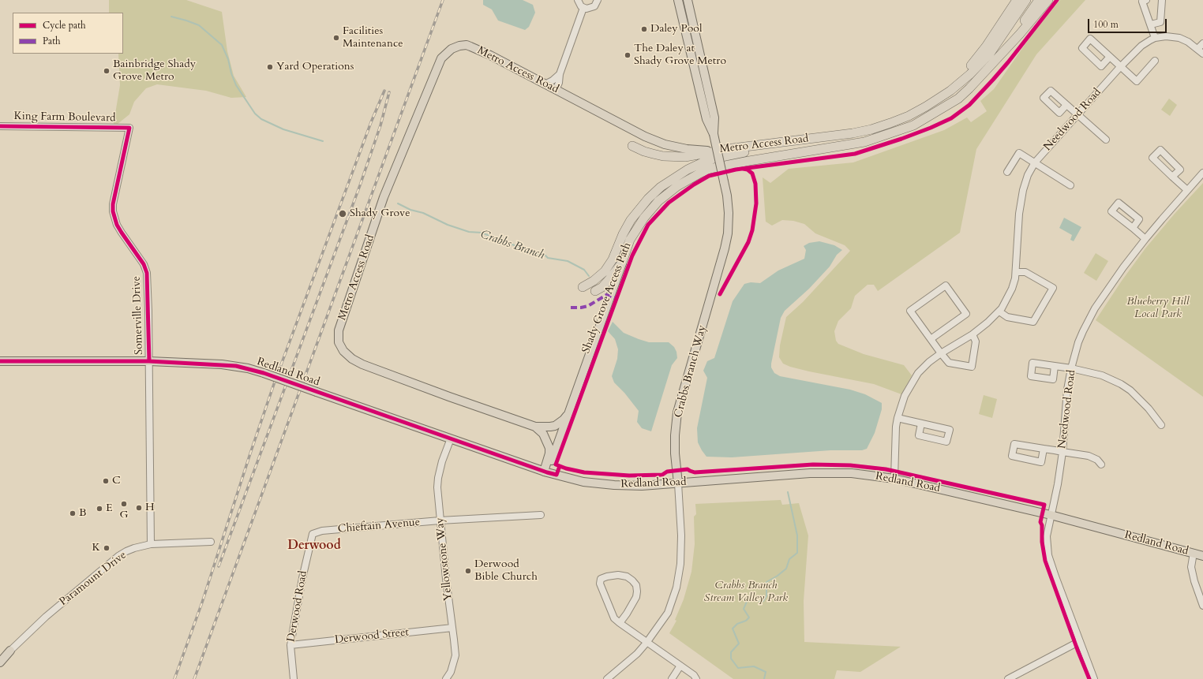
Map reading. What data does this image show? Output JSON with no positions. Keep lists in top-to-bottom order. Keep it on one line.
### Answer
{"streets":{"highway":["Metro Access Road"],"main road":["Crabbs Branch Way","Redland Road"],"street":["King Farm Boulevard","Needwood Road","Somerville Drive","Chieftain Avenue","Yellowstone Way","Paramount Drive","Derwood Road","Derwood Street"],"cycle path":["Shady Grove Access Path"]},"crossings":[["Metro Access Road","Redland Road"],["King Farm Boulevard","Somerville Drive"],["Needwood Road","Redland Road"],["Somerville Drive","Redland Road"],["Somerville Drive","Paramount Drive"],["Crabbs Branch Way","Redland Road"],["Redland Road","Yellowstone Way"],["Chieftain Avenue","Yellowstone Way"],["Chieftain Avenue","Derwood Road"],["Yellowstone Way","Derwood Street"],["Derwood Road","Derwood Street"]],"districts":["Derwood"],"water":["Crabbs Branch"],"parks":["Blueberry Hill Local Park","Crabbs Branch Stream Valley Park"],"places":["Daley Pool","Facilities Maintenance","The Daley at Shady Grove Metro","Yard Operations","Bainbridge Shady Grove Metro","Shady Grove","C","G","H","E","B","K","Derwood Bible Church"],"legend":["Cycle path","Path"],"scale_bar":"100 m"}
